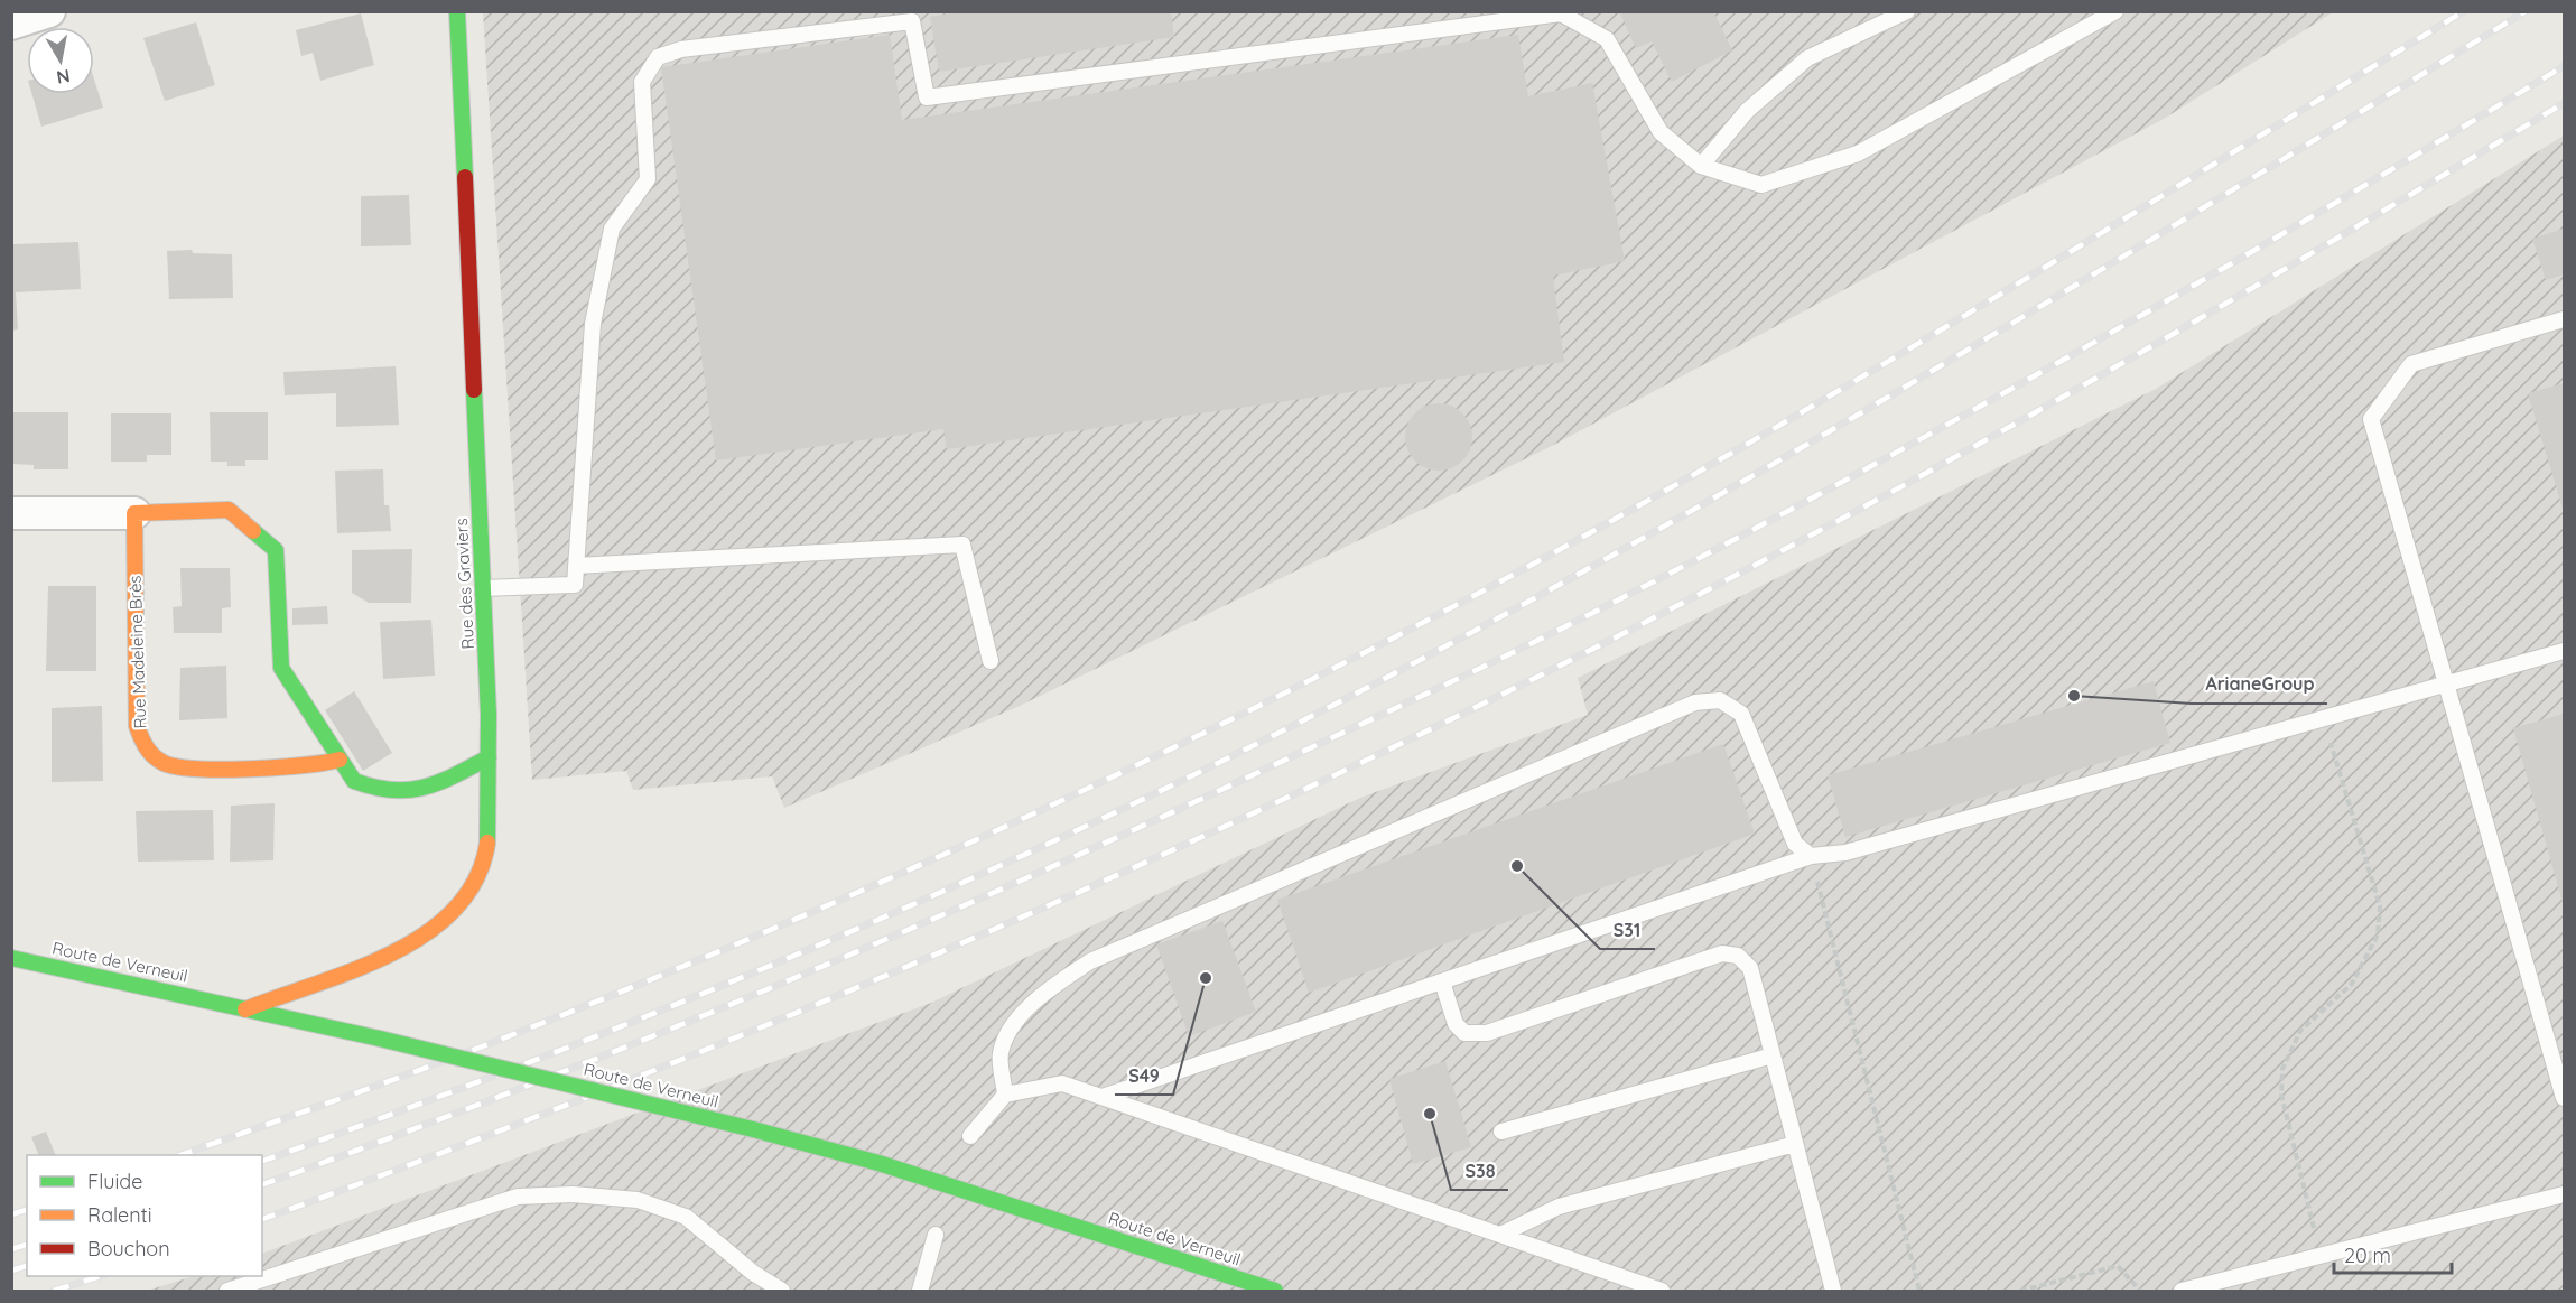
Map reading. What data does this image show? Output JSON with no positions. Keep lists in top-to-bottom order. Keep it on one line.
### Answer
{"streets":{"street":["Rue des Graviers","Rue Madeleine Brès","Route de Verneuil"]},"crossings":[["Rue des Graviers","Route de Verneuil"]],"places":["ArianeGroup","S31","S49","S38"],"legend":["Fluide","Ralenti","Bouchon"],"scale_bar":"20 m","north":"bottom"}
